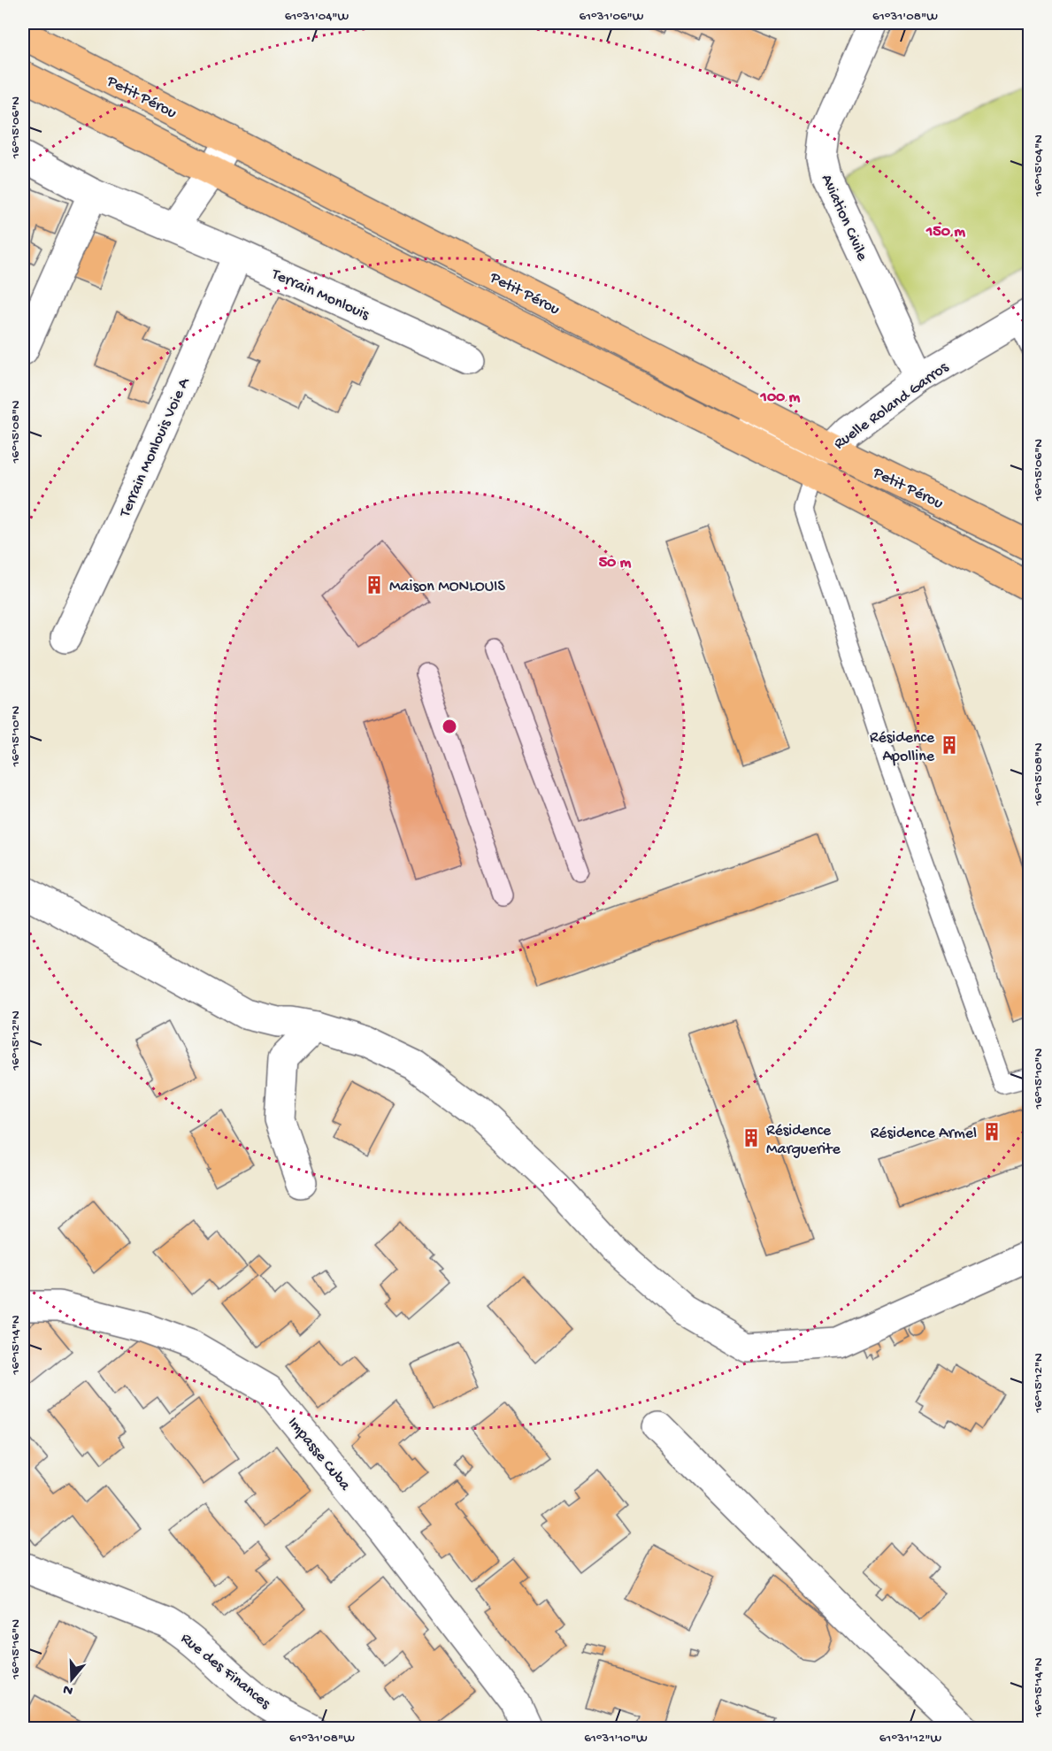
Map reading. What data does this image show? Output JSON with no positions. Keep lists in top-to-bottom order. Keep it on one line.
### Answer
{"streets":{"highway":["Petit Pérou"],"street":["Aviation Civile","Terrain Monlouis","Ruelle Roland Garros","Terrain Monlouis Voie A","Impasse Cuba","Rue des Finances"]},"crossings":[["Petit Pérou","Ruelle Roland Garros"],["Aviation Civile","Ruelle Roland Garros"],["Terrain Monlouis","Terrain Monlouis Voie A"]],"places":{"building":["Maison MONLOUIS","Résidence Apolline","Résidence Armel","Résidence Marguerite"]},"north":"bottom","coordinates":["61°31'04\"W","61°31'06\"W","61°31'08\"W","16°15'06\"N","16°15'04\"N","16°15'08\"N","16°15'10\"N","16°15'12\"N","16°15'14\"N","16°15'16\"N","61°31'10\"W","61°31'12\"W"],"rings":["150 m","100 m","50 m"]}
